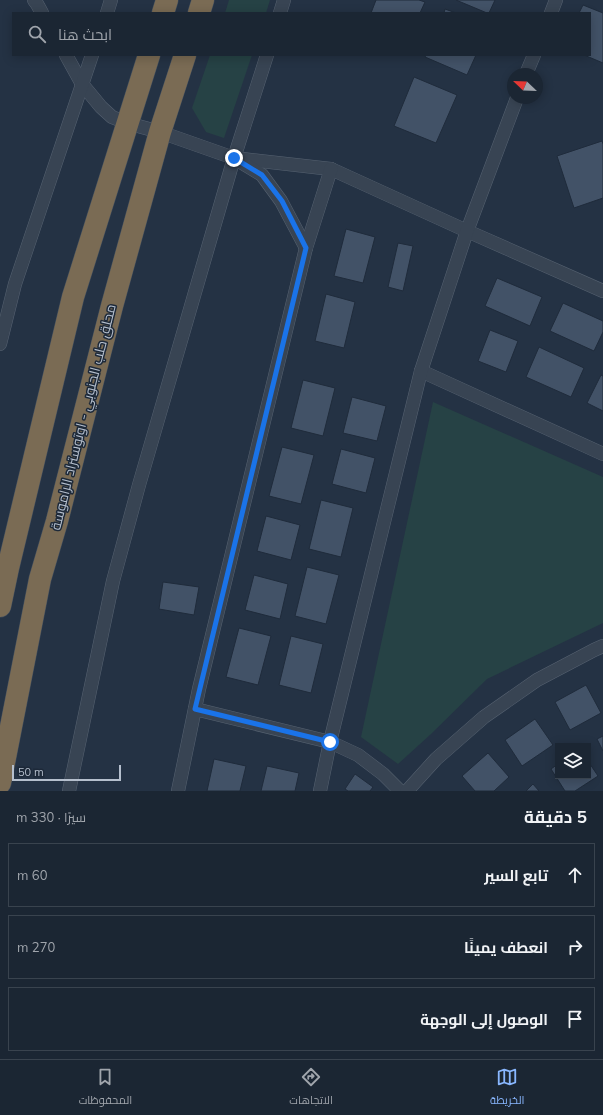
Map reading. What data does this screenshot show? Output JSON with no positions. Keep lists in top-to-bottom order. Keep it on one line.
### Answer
{"streets":{"highway":["محلق حلب الجنوبي - اوتوستراد الراموسة"]},"scale_bar":"50 m","north":"top left","page":{"search":"ابحث هنا","scale":"50 m","heading":["5 دقيقة","سيرًا · 330 m"],"list":[["تابع السير","60 m"],["انعطف يمينًا","270 m"],"الوصول إلى الوجهة"],"nav":["الخريطة","الاتجاهات","المحفوظات"]}}
